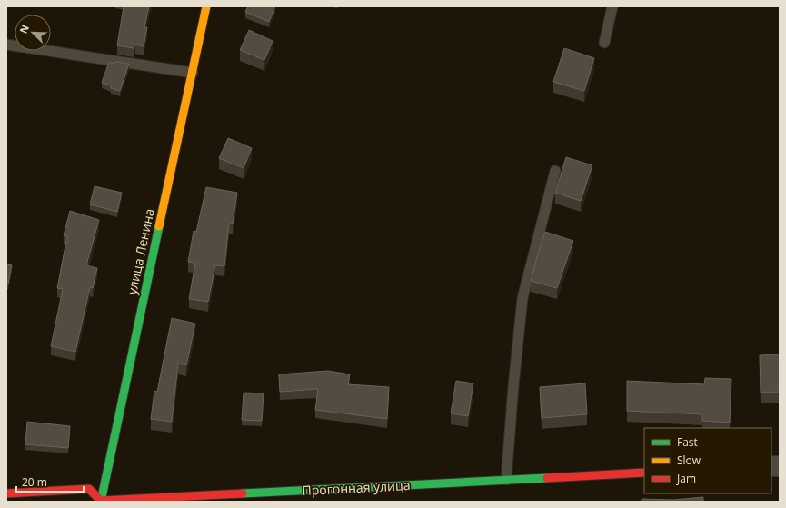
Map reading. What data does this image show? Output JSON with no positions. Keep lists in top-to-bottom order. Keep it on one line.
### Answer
{"streets":{"street":["улица Ленина","Прогонная улица"]},"crossings":[["улица Ленина","Прогонная улица"]],"legend":["Fast","Slow","Jam"],"scale_bar":"20 m","north":"top left"}
